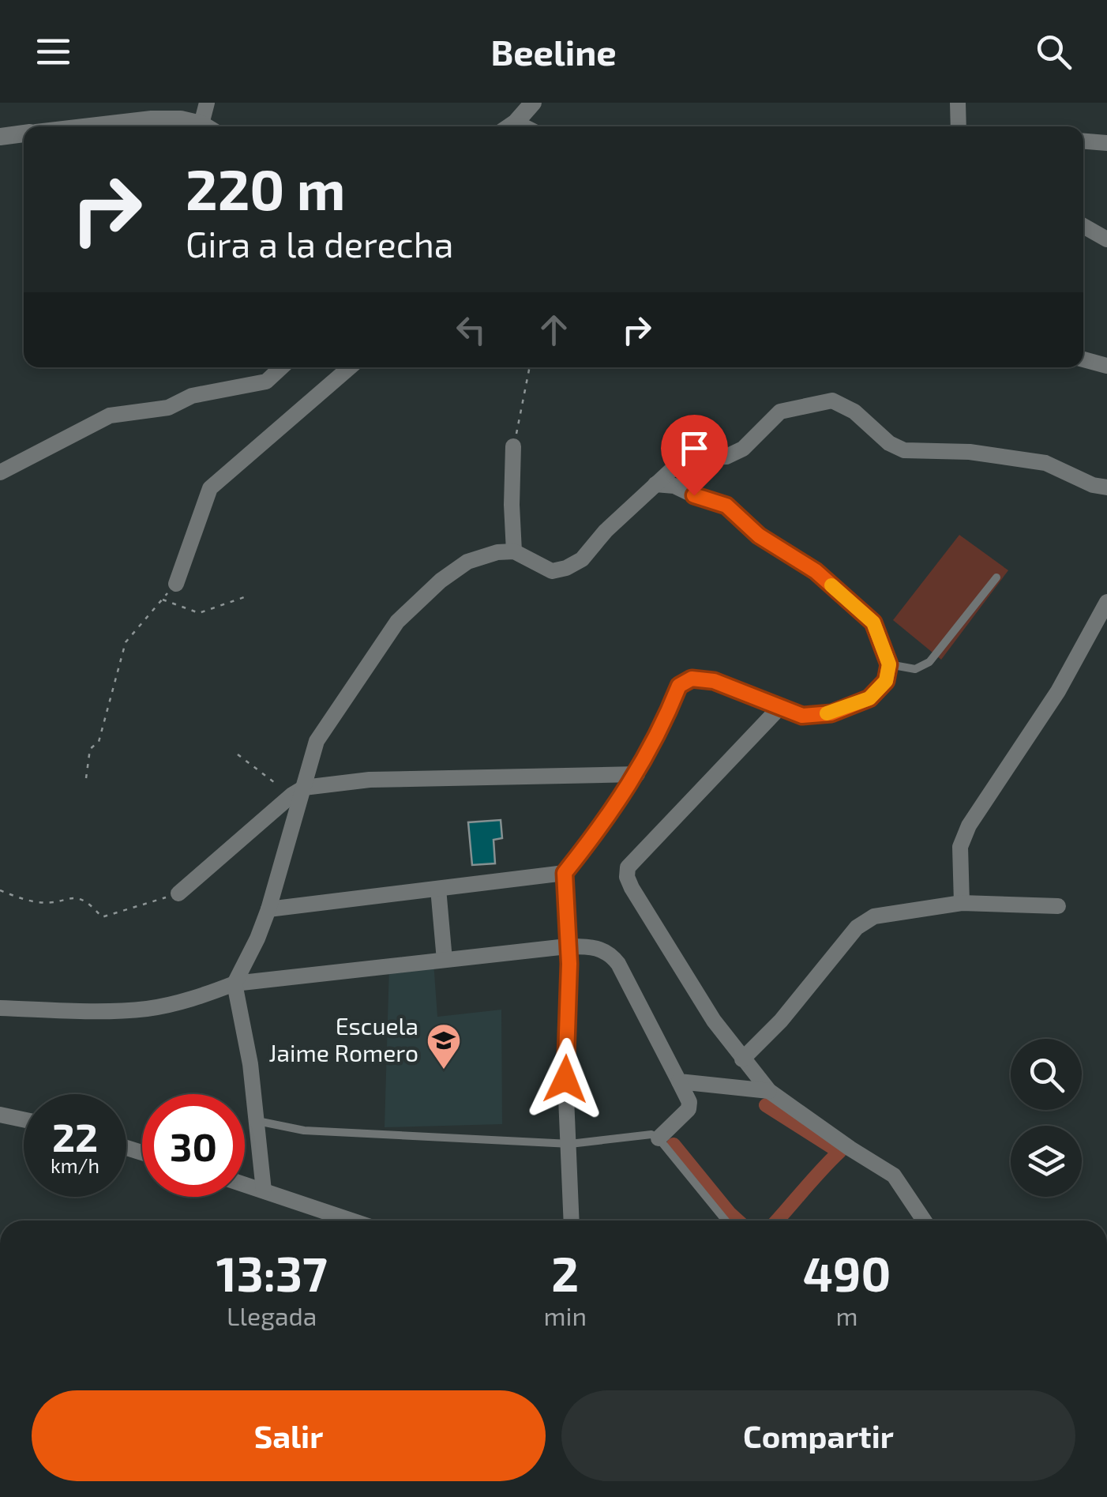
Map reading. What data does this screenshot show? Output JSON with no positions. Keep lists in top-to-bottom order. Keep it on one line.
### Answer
{"places":{"school or university":["Escuela Jaime Romero"]},"page":{"header":"Beeline","turn":["220 m","Gira a la derecha"],"speed":"22 km/h","limit":"30","eta":["13:37","Llegada","2","min","490","m"],"buttons":["Salir","Compartir"]}}
